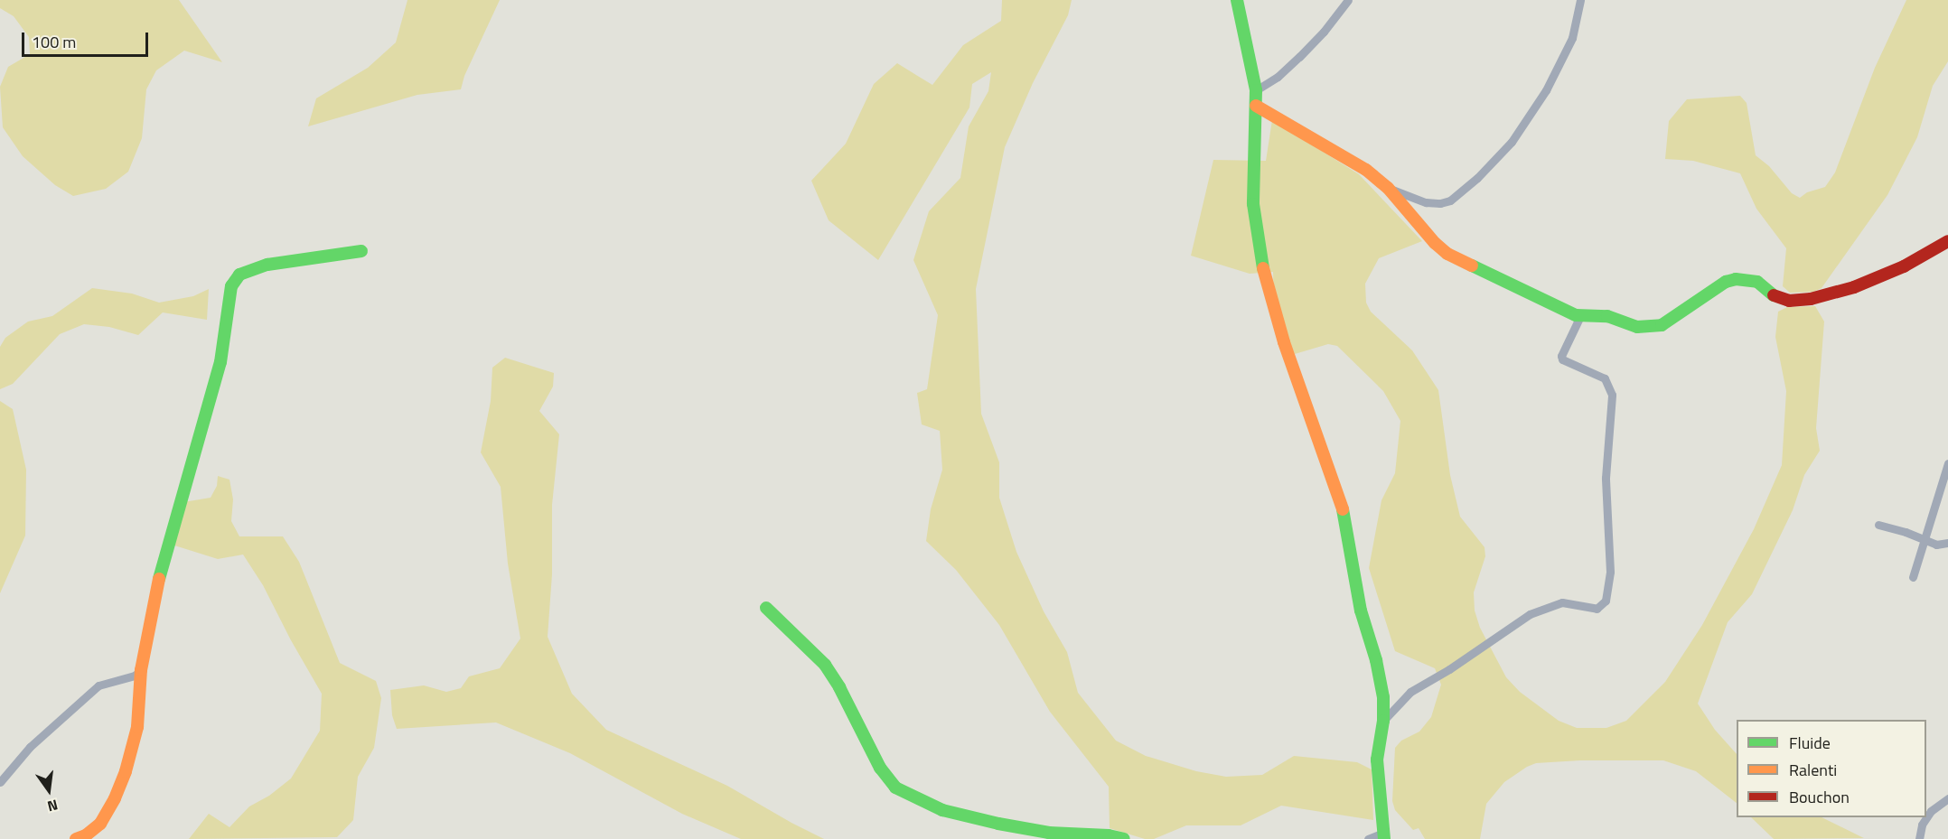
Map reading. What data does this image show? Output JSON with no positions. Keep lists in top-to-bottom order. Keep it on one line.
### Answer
{"legend":["Fluide","Ralenti","Bouchon"],"scale_bar":"100 m","north":"bottom"}
